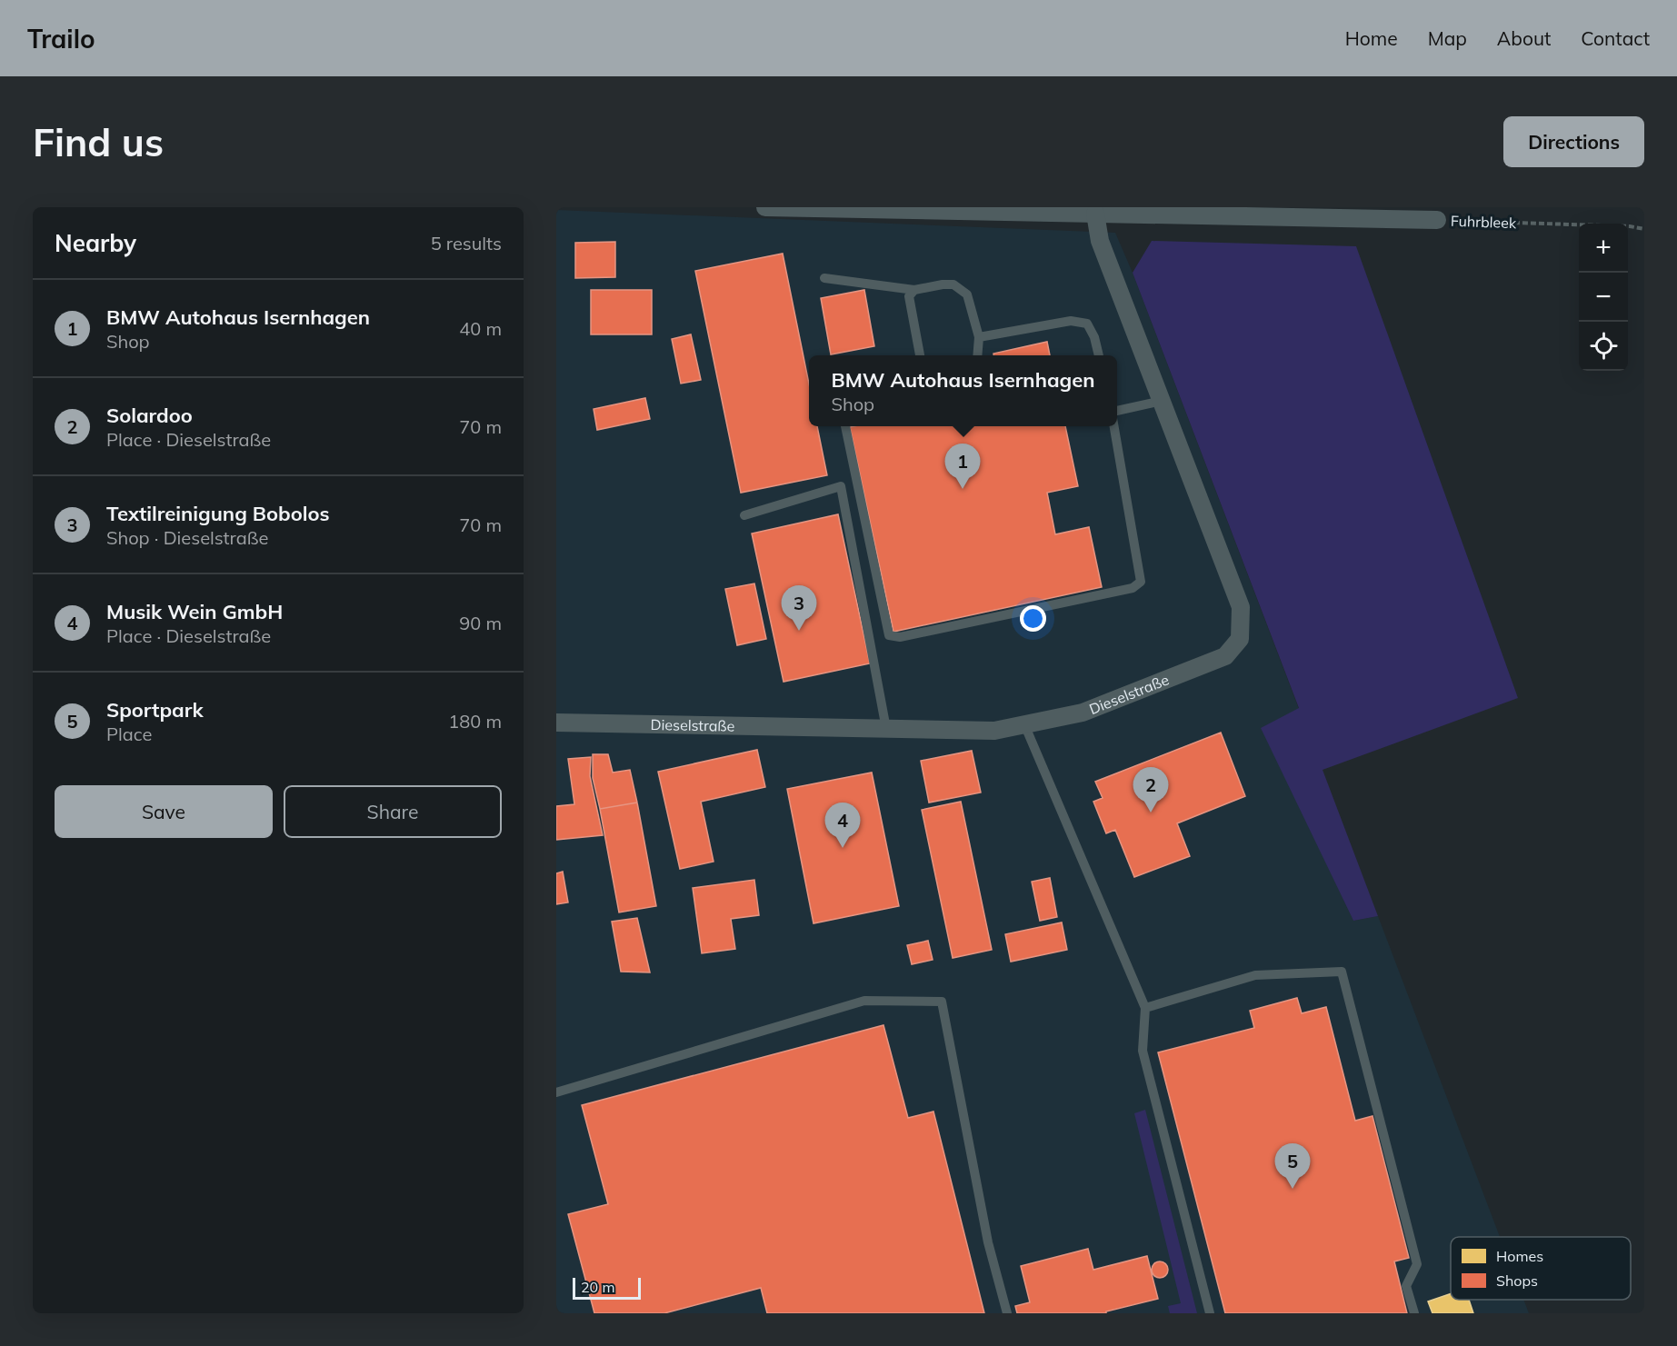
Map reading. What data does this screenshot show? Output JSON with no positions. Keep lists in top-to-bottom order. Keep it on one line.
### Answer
{"streets":{"street":["Fuhrbleek","Dieselstraße"]},"crossings":[["Fuhrbleek","Dieselstraße"]],"legend":["Homes","Shops"],"scale_bar":"20 m","page":{"header":"Trailo","nav":["Home","Map","About","Contact"],"buttons":["Directions",["Save","Share"]],"title":"Find us","heading":["Nearby","5 results"],"map_buttons":["+","−"],"list":[{"mark":"1","name":"BMW Autohaus Isernhagen","note":"Shop","value":"40 m"},{"mark":"2","name":"Solardoo","note":"Place · Dieselstraße","value":"70 m"},{"mark":"3","name":"Textilreinigung Bobolos","note":"Shop · Dieselstraße","value":"70 m"},{"mark":"4","name":"Musik Wein GmbH","note":"Place · Dieselstraße","value":"90 m"},{"mark":"5","name":"Sportpark","note":"Place","value":"180 m"}],"popup":["BMW Autohaus Isernhagen","Shop"],"pins":["1","3","2","4","5"],"scale":"20 m"}}
